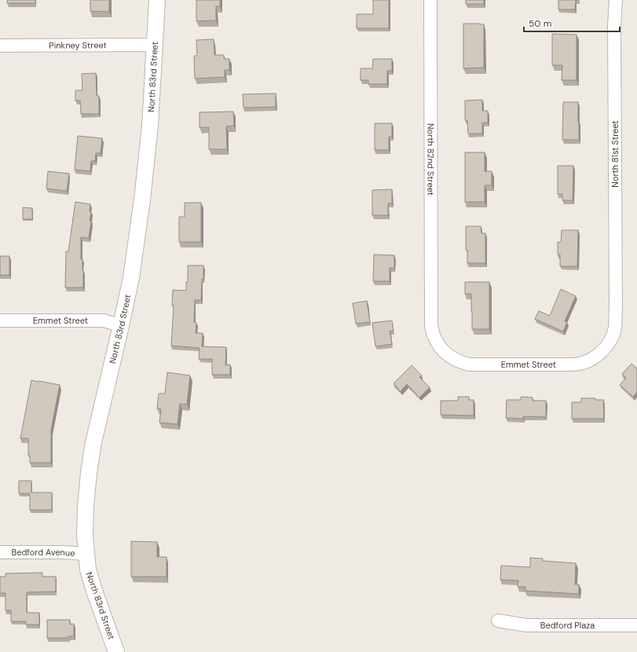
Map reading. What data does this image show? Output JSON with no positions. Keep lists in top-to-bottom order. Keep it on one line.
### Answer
{"streets":{"street":["Pinkney Street","North 83rd Street","North 81st Street","North 82nd Street","Emmet Street","Bedford Avenue","Bedford Plaza"]},"crossings":[["Pinkney Street","North 83rd Street"],["North 83rd Street","Emmet Street"],["North 83rd Street","Bedford Avenue"],["North 81st Street","Emmet Street"],["North 82nd Street","Emmet Street"]],"scale_bar":"50 m"}
